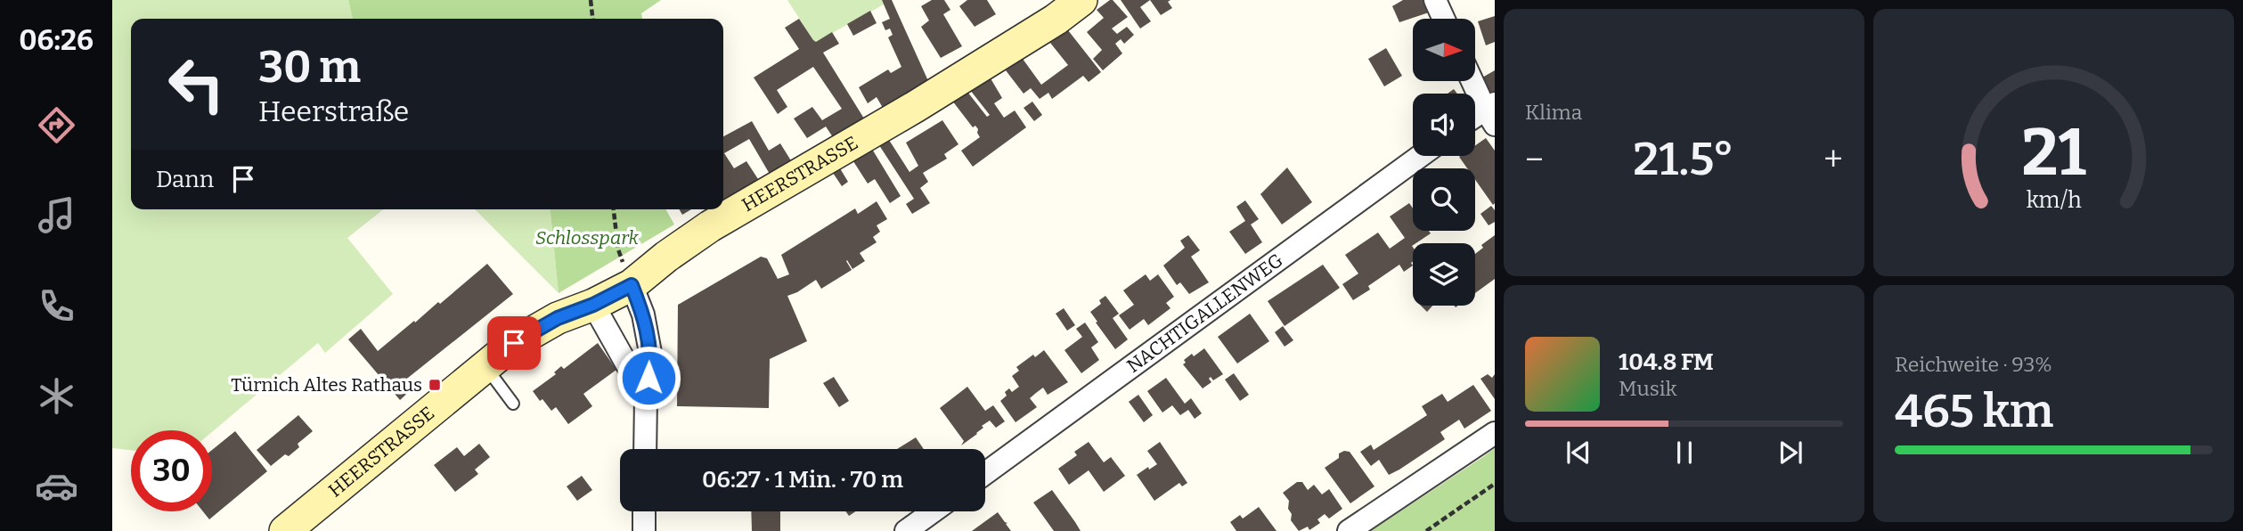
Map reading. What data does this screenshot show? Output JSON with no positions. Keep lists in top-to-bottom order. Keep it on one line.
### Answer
{"streets":{"main road":["HEERSTRASSE"],"street":["NACHTIGALLENWEG"]},"parks":["Schlosspark"],"places":{"transit":["Türnich Altes Rathaus"]},"north":"right","page":{"tabs":"06:26","tile":["Klima",["Reichweite · 93%","465 km"]],"turn":["30 m","Heerstraße"],"heat":["−","21.5°","+"],"then":"Dann","song":["104.8 FM","Musik"],"limit":"30","trip":"06:27 · 1 Min. · 70 m","gauge":["21","km/h"]}}
